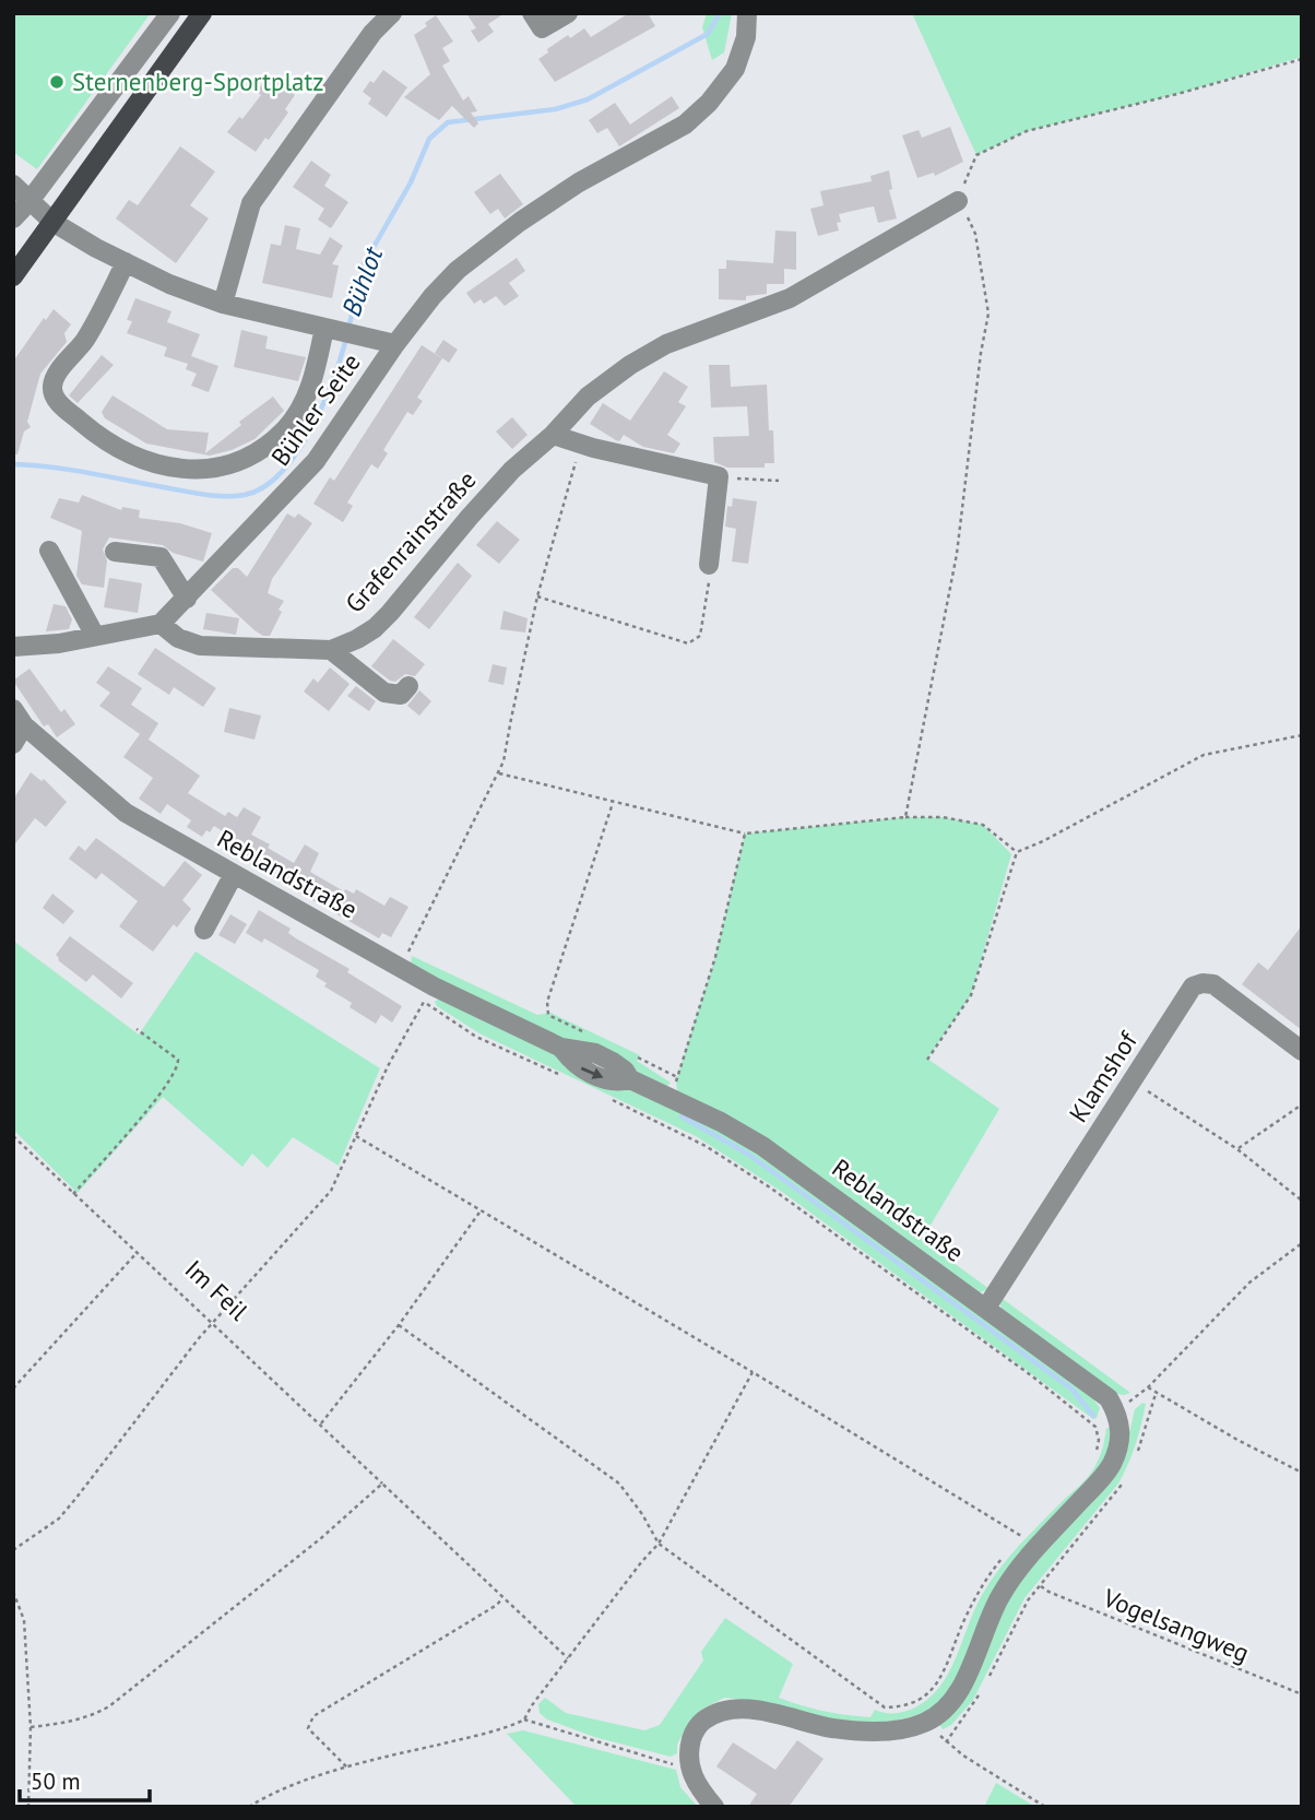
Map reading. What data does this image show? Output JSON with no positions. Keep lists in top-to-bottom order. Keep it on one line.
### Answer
{"streets":{"street":["Bühler Seite","Grafenrainstraße","Reblandstraße","Klamshof"],"path":["Im Feil","Vogelsangweg"]},"crossings":[["Bühler Seite","Grafenrainstraße"],["Reblandstraße","Klamshof"]],"water":["Bühlot"],"places":["Sternenberg-Sportplatz"],"scale_bar":"50 m"}
